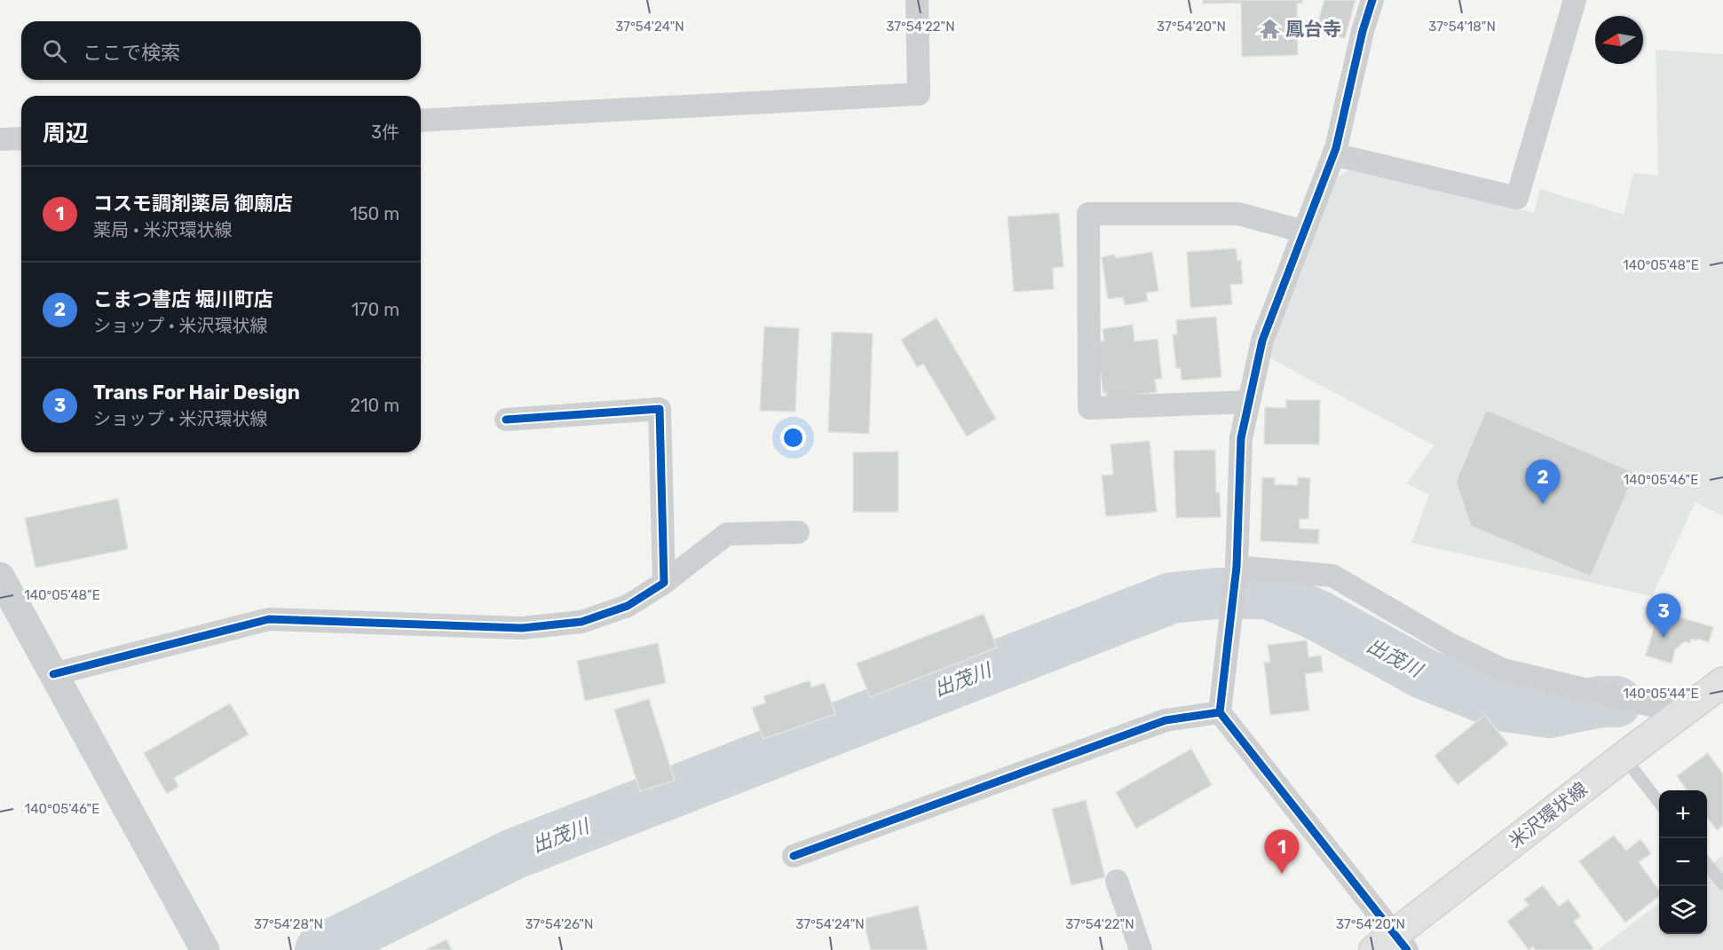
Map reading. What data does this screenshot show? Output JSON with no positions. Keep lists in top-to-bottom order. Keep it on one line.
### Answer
{"streets":{"main road":["米沢環状線"]},"water":["出茂川"],"places":{"temple":["鳳台寺"]},"north":"left","page":{"search":"ここで検索","heading":["周辺","3件"],"list":[{"mark":"1","name":"コスモ調剤薬局 御廟店","note":"薬局 · 米沢環状線","value":"150 m"},{"mark":"2","name":"こまつ書店 堀川町店","note":"ショップ · 米沢環状線","value":"170 m"},{"mark":"3","name":"Trans For Hair Design","note":"ショップ · 米沢環状線","value":"210 m"}],"pins":["2","3","1"],"map_buttons":["+","−"]},"coordinates":["37°54'22\"N","37°54'20\"N","37°54'24\"N","37°54'18\"N","140°05'48\"E","140°05'46\"E","140°05'44\"E","37°54'28\"N","37°54'26\"N"]}
